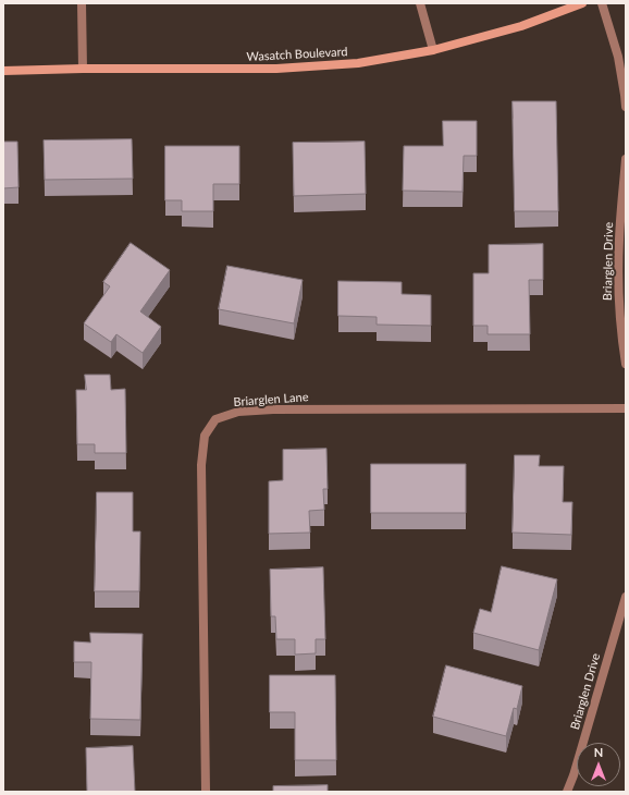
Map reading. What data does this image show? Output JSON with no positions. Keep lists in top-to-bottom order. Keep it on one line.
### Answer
{"streets":{"main road":["Wasatch Boulevard"],"street":["Briarglen Drive","Briarglen Lane"]},"north":"top"}
